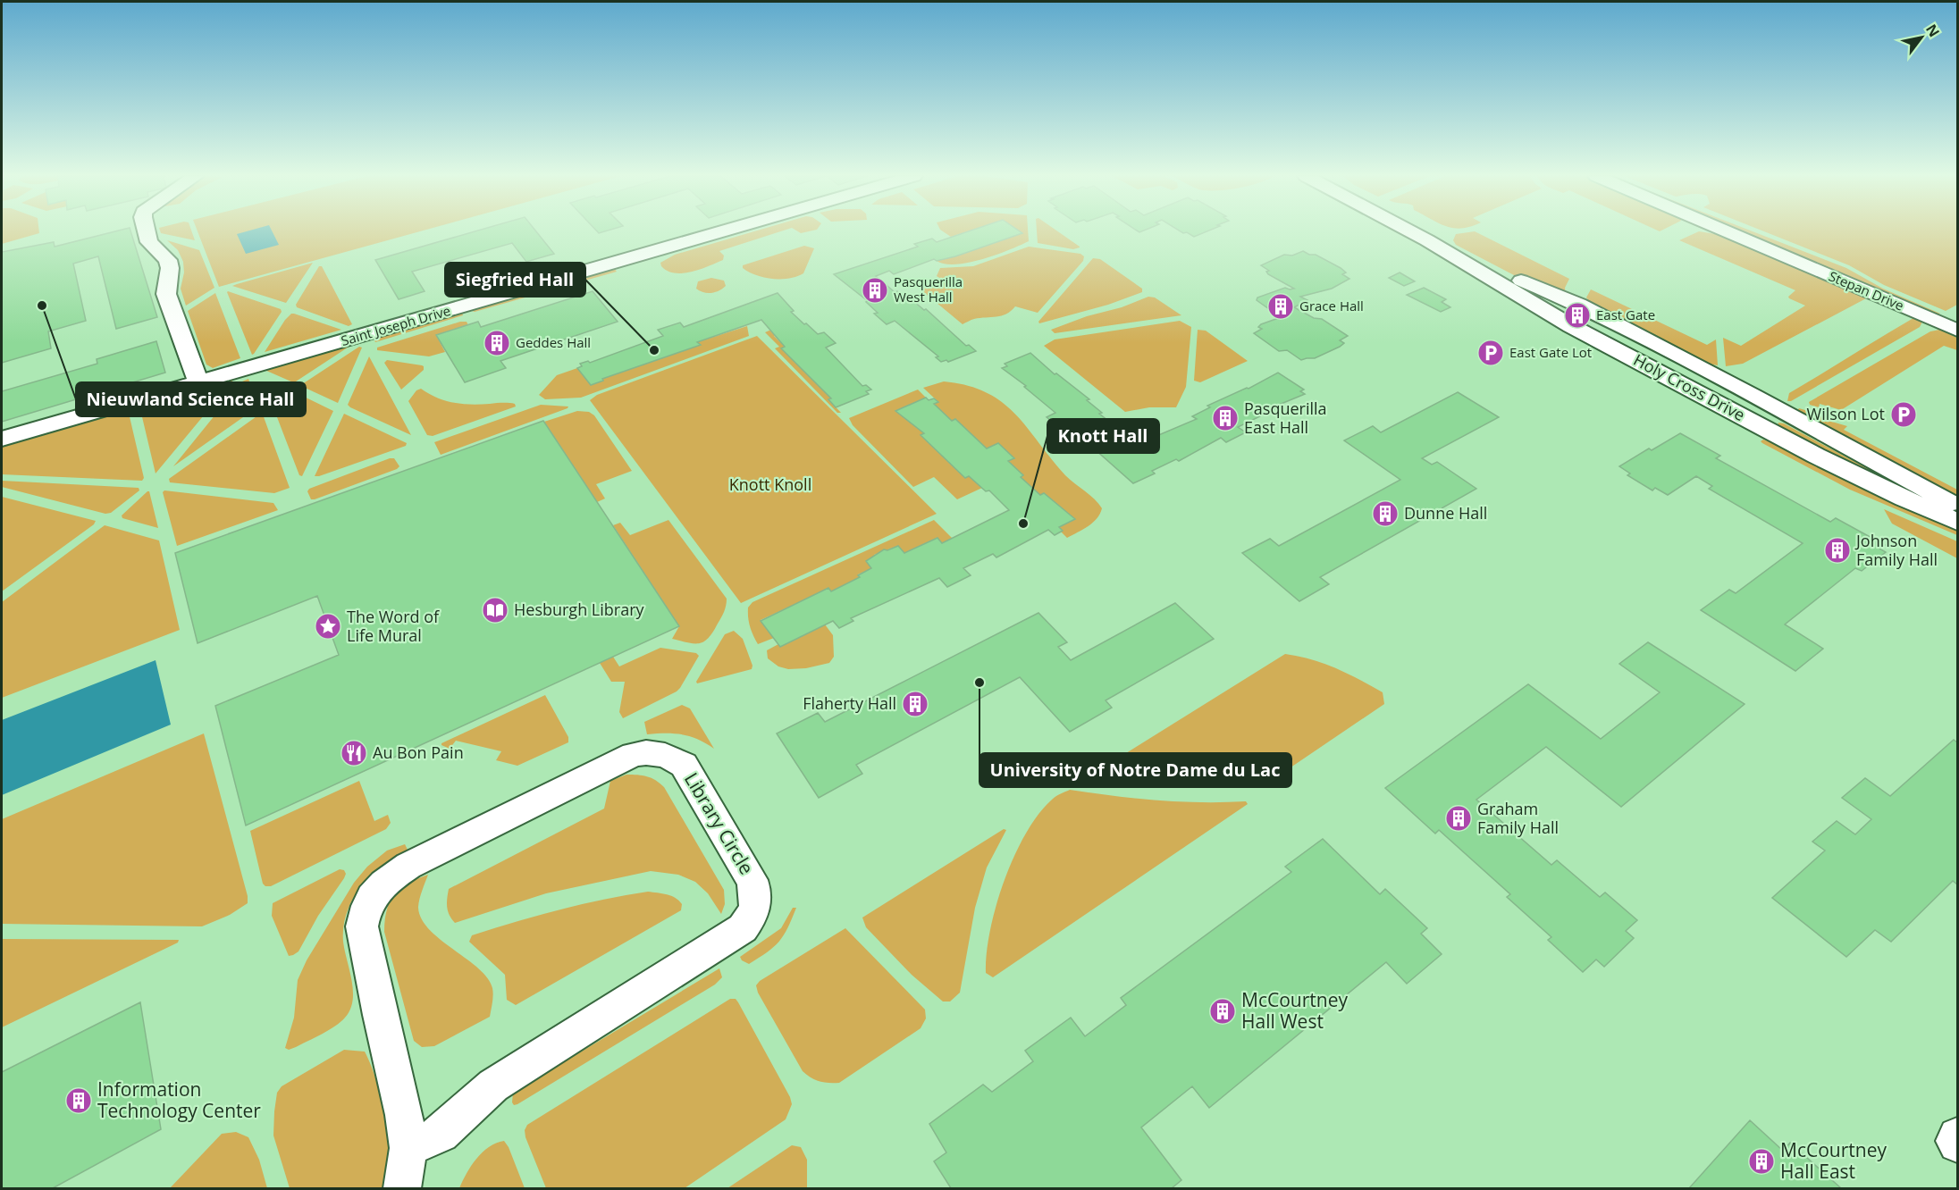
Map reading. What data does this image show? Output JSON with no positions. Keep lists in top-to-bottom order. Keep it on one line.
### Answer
{"streets":{"street":["Stepan Drive","Saint Joseph Drive","Holy Cross Drive","Library Circle"]},"parks":["Knott Knoll"],"places":{"building":["Pasquerilla West Hall","Grace Hall","East Gate","Geddes Hall","Pasquerilla East Hall","Dunne Hall","Johnson Family Hall","Flaherty Hall","Graham Family Hall","McCourtney Hall West","Information Technology Center","McCourtney Hall East"],"other":["Nieuwland Science Hall","Siegfried Hall","Knott Hall","University of Notre Dame du Lac"],"parking":["East Gate Lot","Wilson Lot"],"library":["Hesburgh Library"],"place":["The Word of Life Mural"],"restaurant":["Au Bon Pain"]},"north":"top right"}
